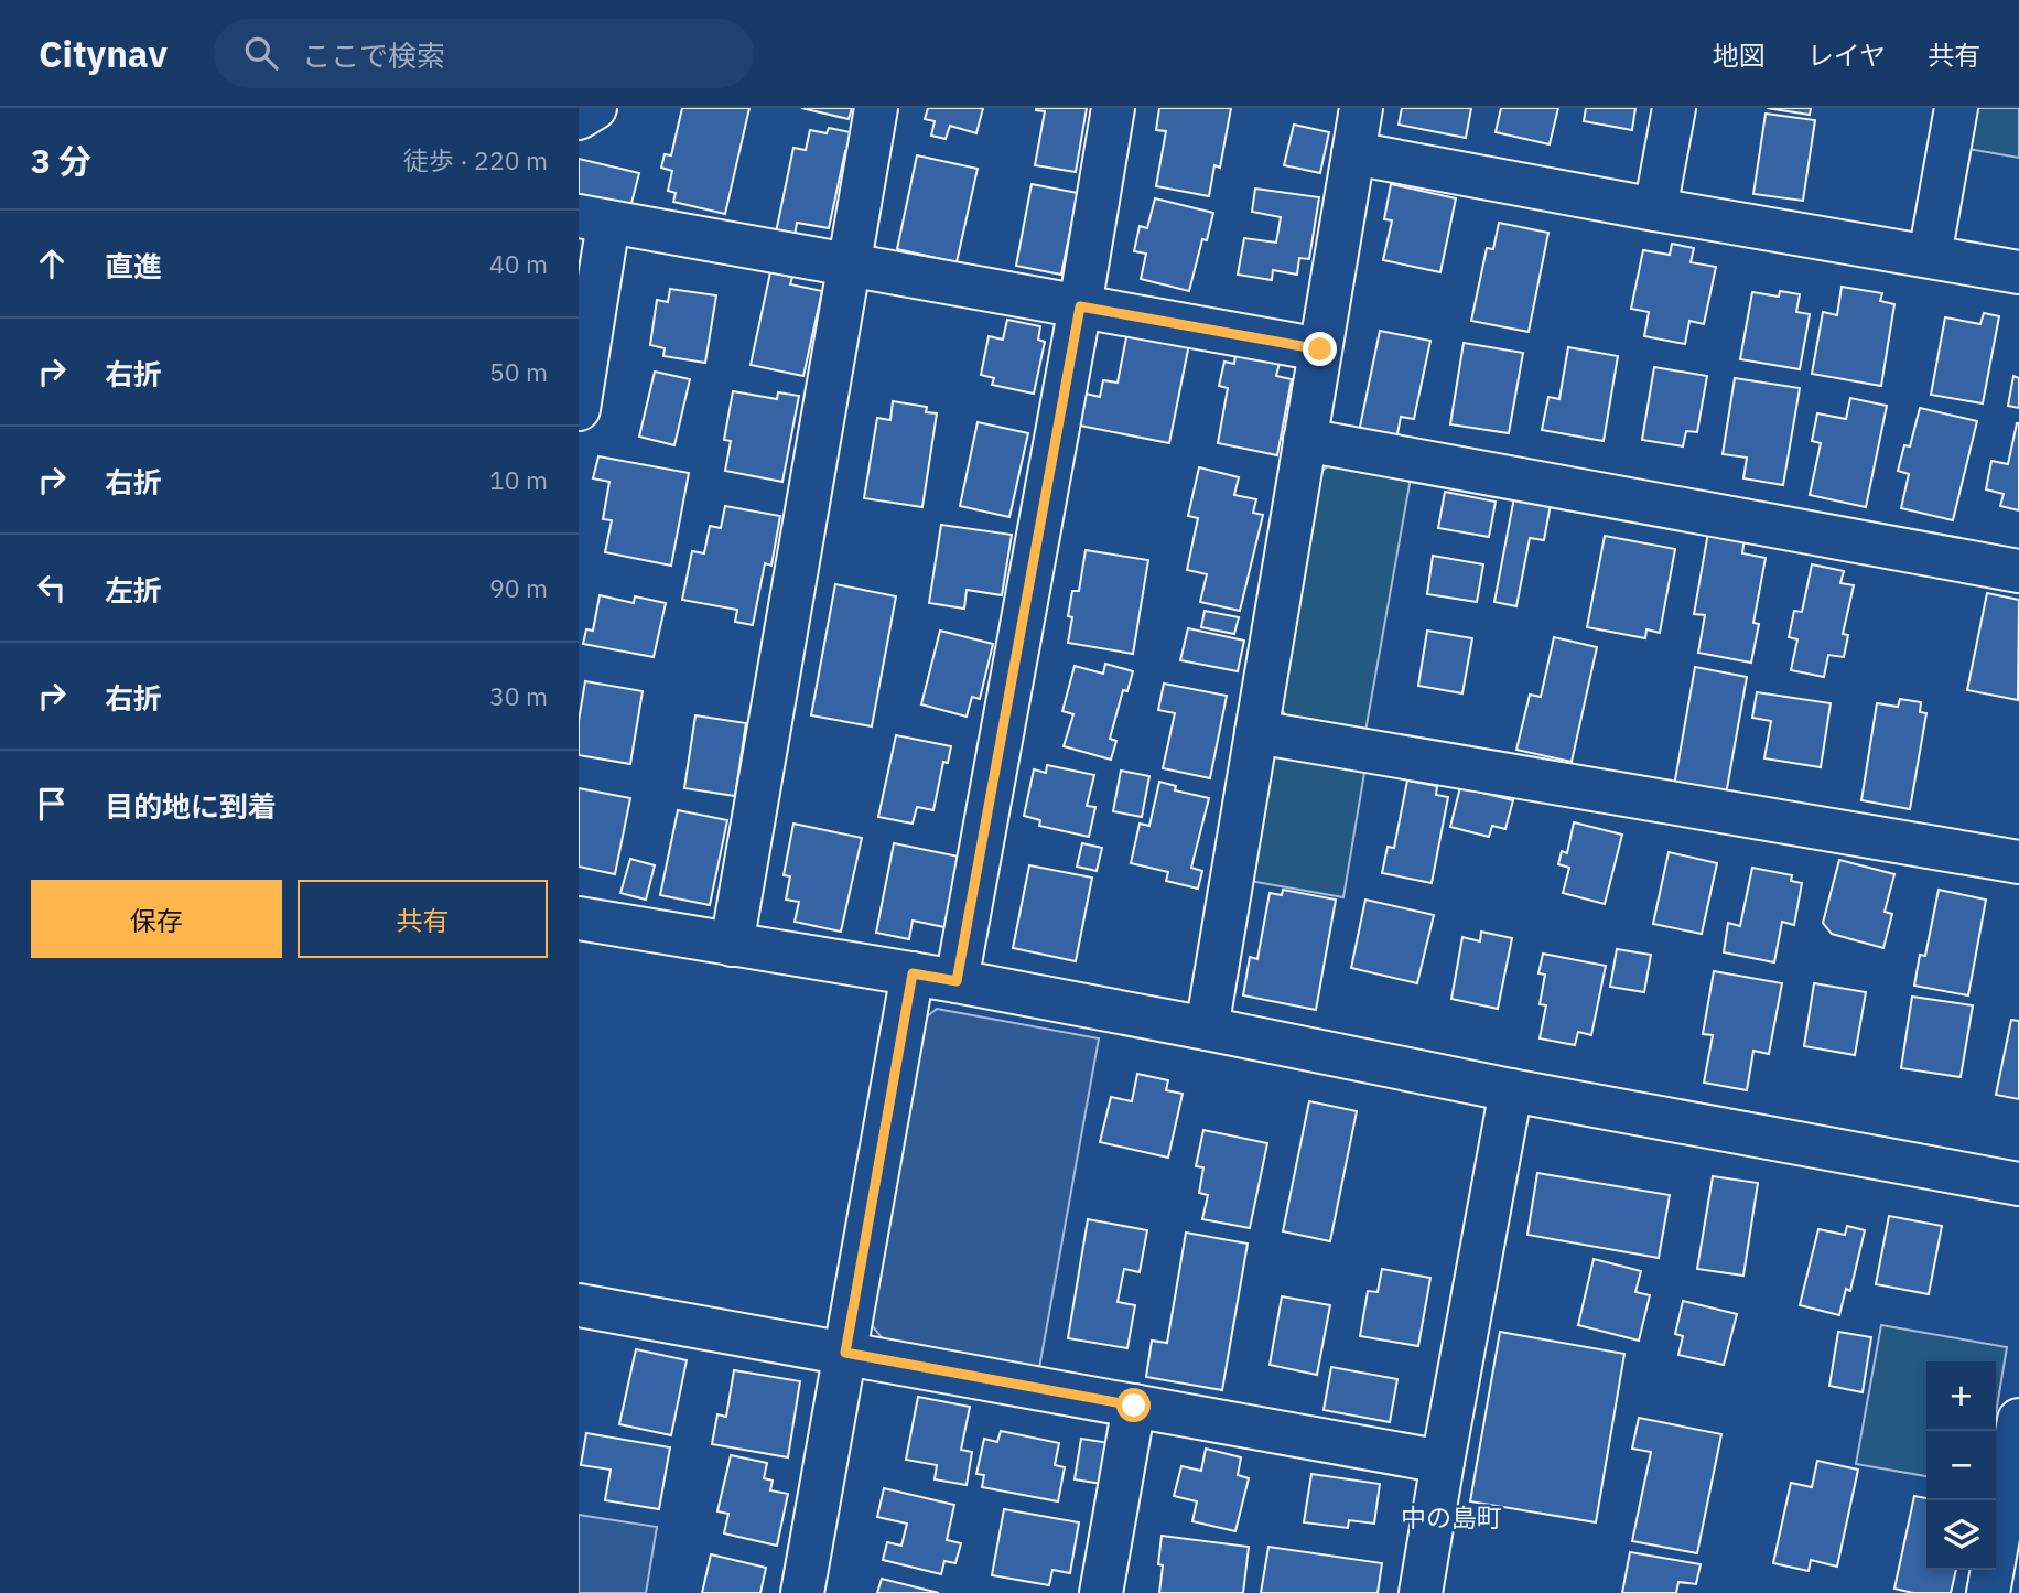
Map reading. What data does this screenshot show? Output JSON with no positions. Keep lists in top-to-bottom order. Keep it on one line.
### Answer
{"districts":["中の島町"],"page":{"header":"Citynav","search":"ここで検索","nav":["地図","レイヤ","共有"],"heading":["3 分","徒歩 · 220 m"],"list":[["直進","40 m"],["右折","50 m"],["右折","10 m"],["左折","90 m"],["右折","30 m"],"目的地に到着"],"buttons":["保存","共有"],"map_buttons":["+","−"]}}
